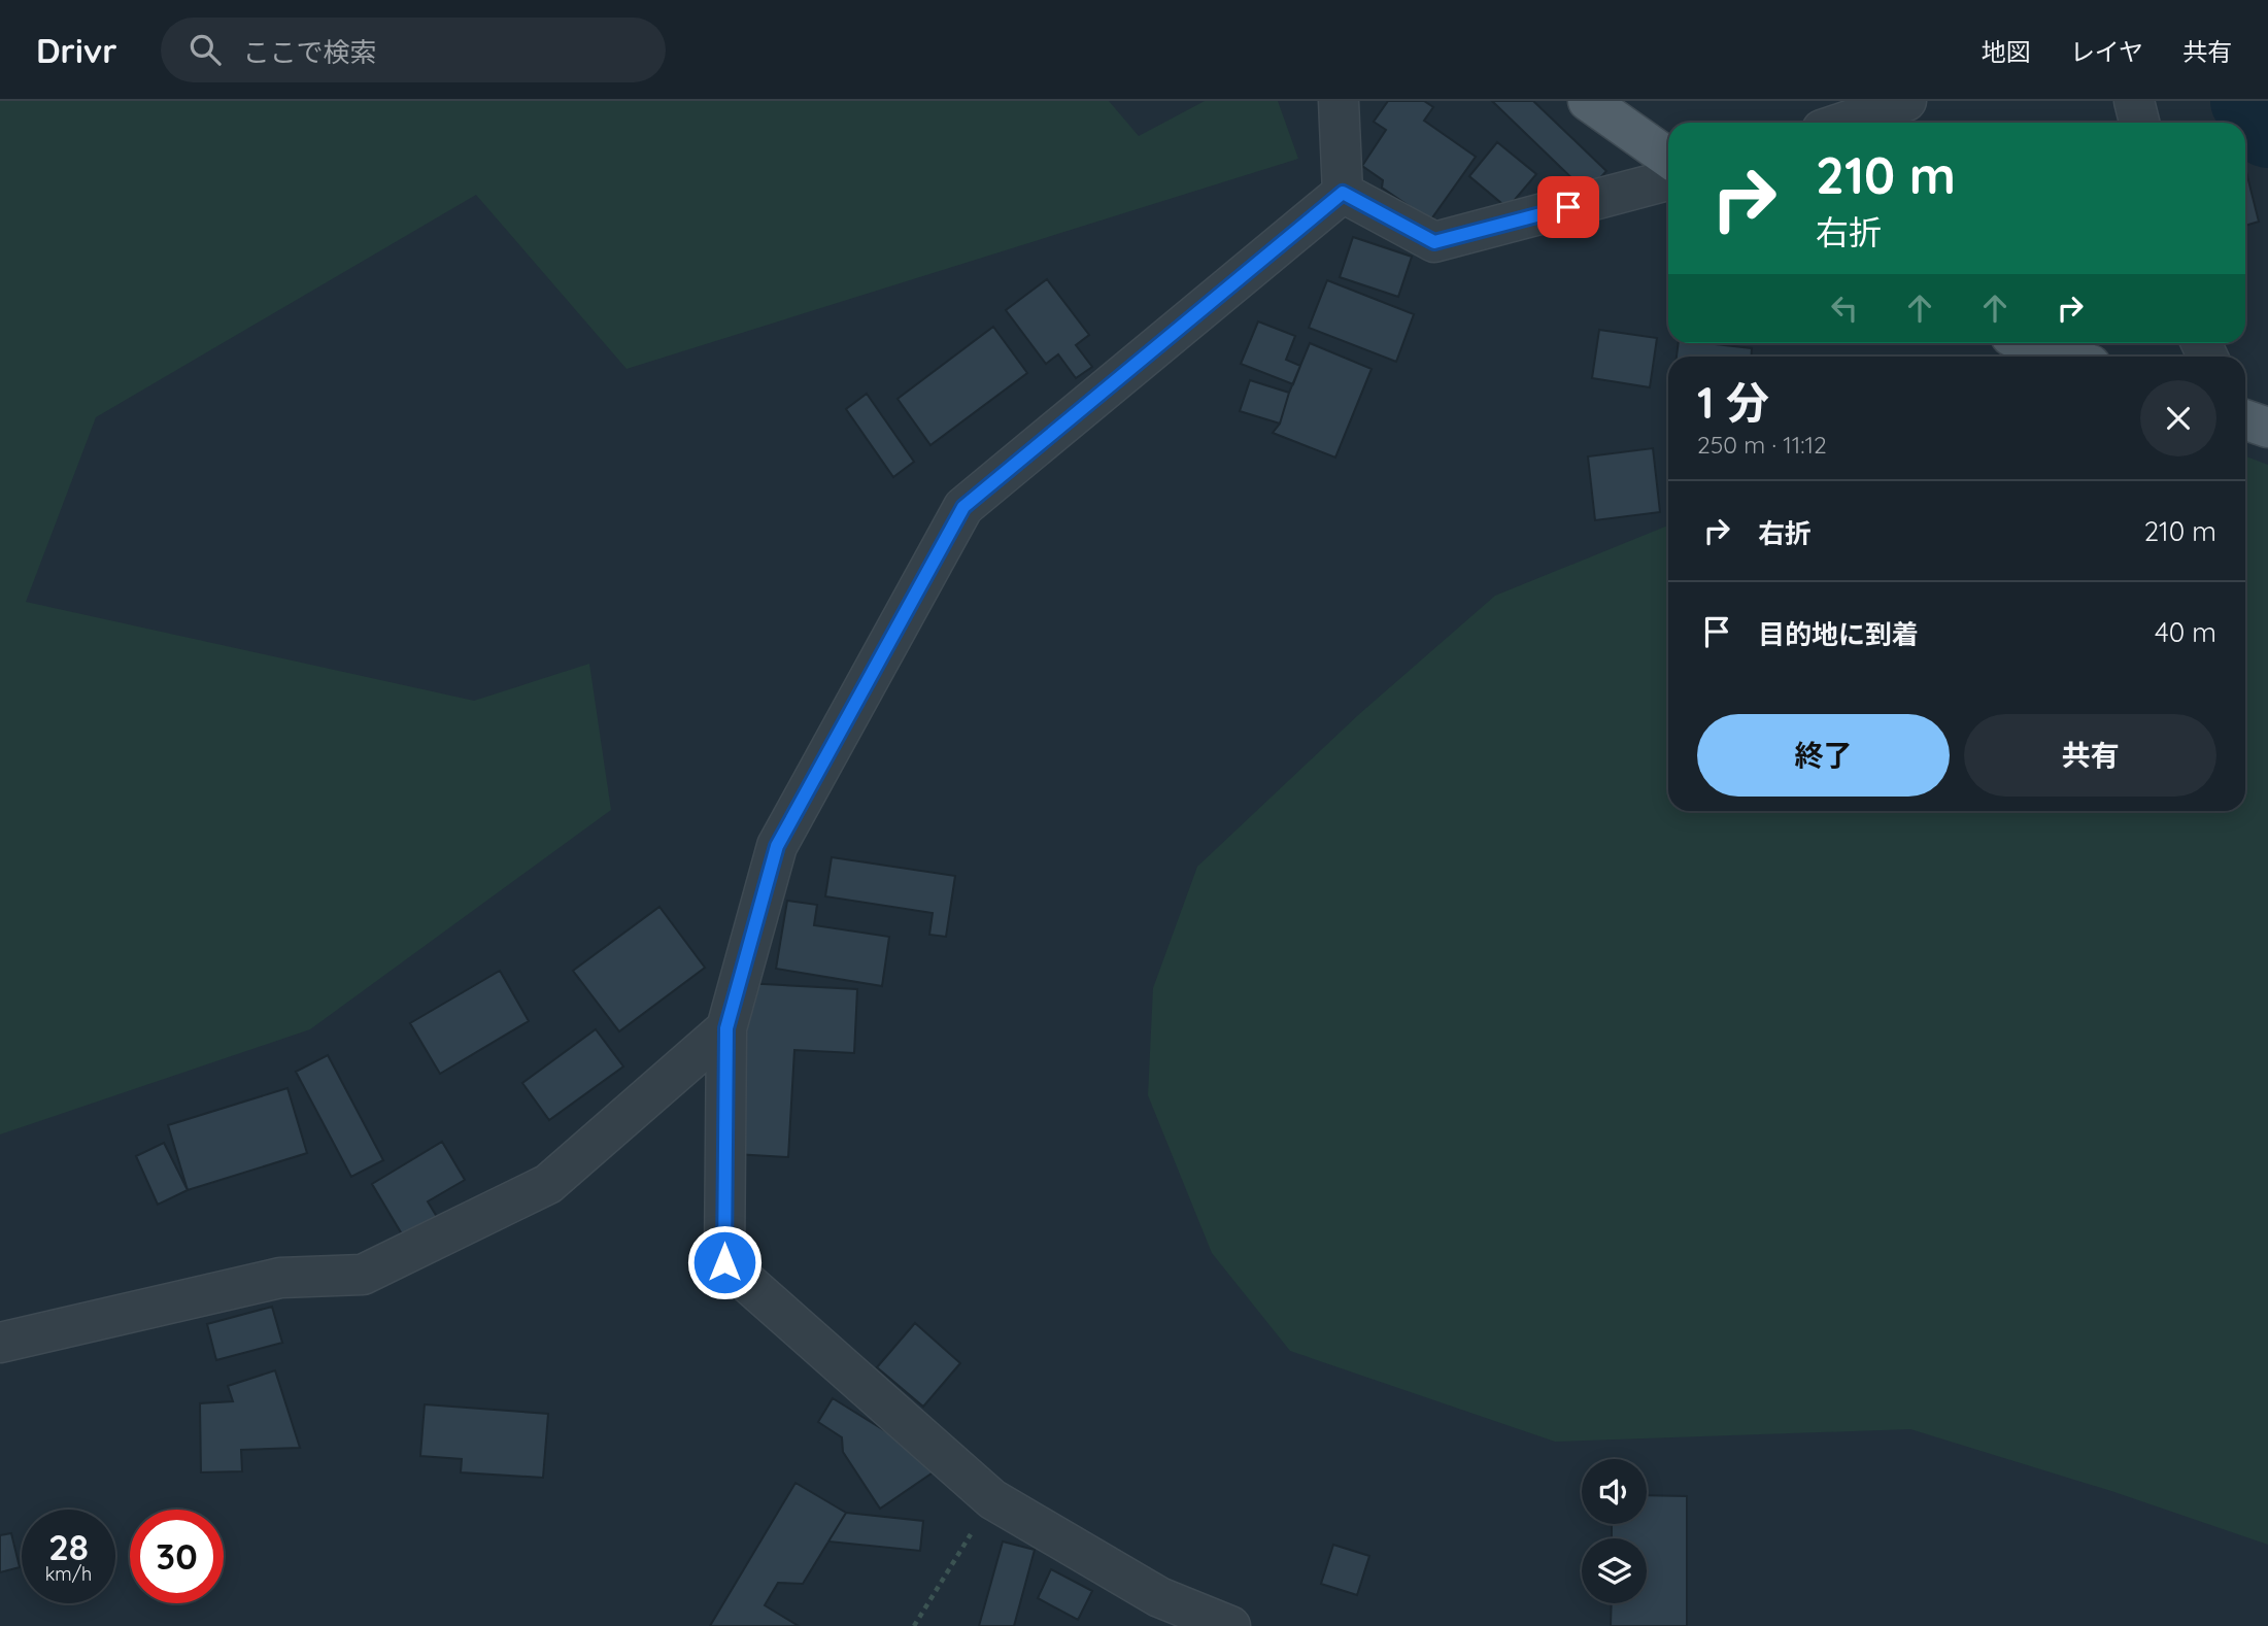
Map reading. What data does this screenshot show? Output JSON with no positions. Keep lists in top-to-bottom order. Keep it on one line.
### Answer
{"page":{"header":"Drivr","search":"ここで検索","nav":["地図","レイヤ","共有"],"turn":["210 m","右折"],"heading":["1 分","250 m · 11:12"],"list":[{"name":"右折","value":"210 m"},{"name":"目的地に到着","value":"40 m"}],"buttons":["終了","共有"],"speed":"28 km/h","limit":"30"}}
